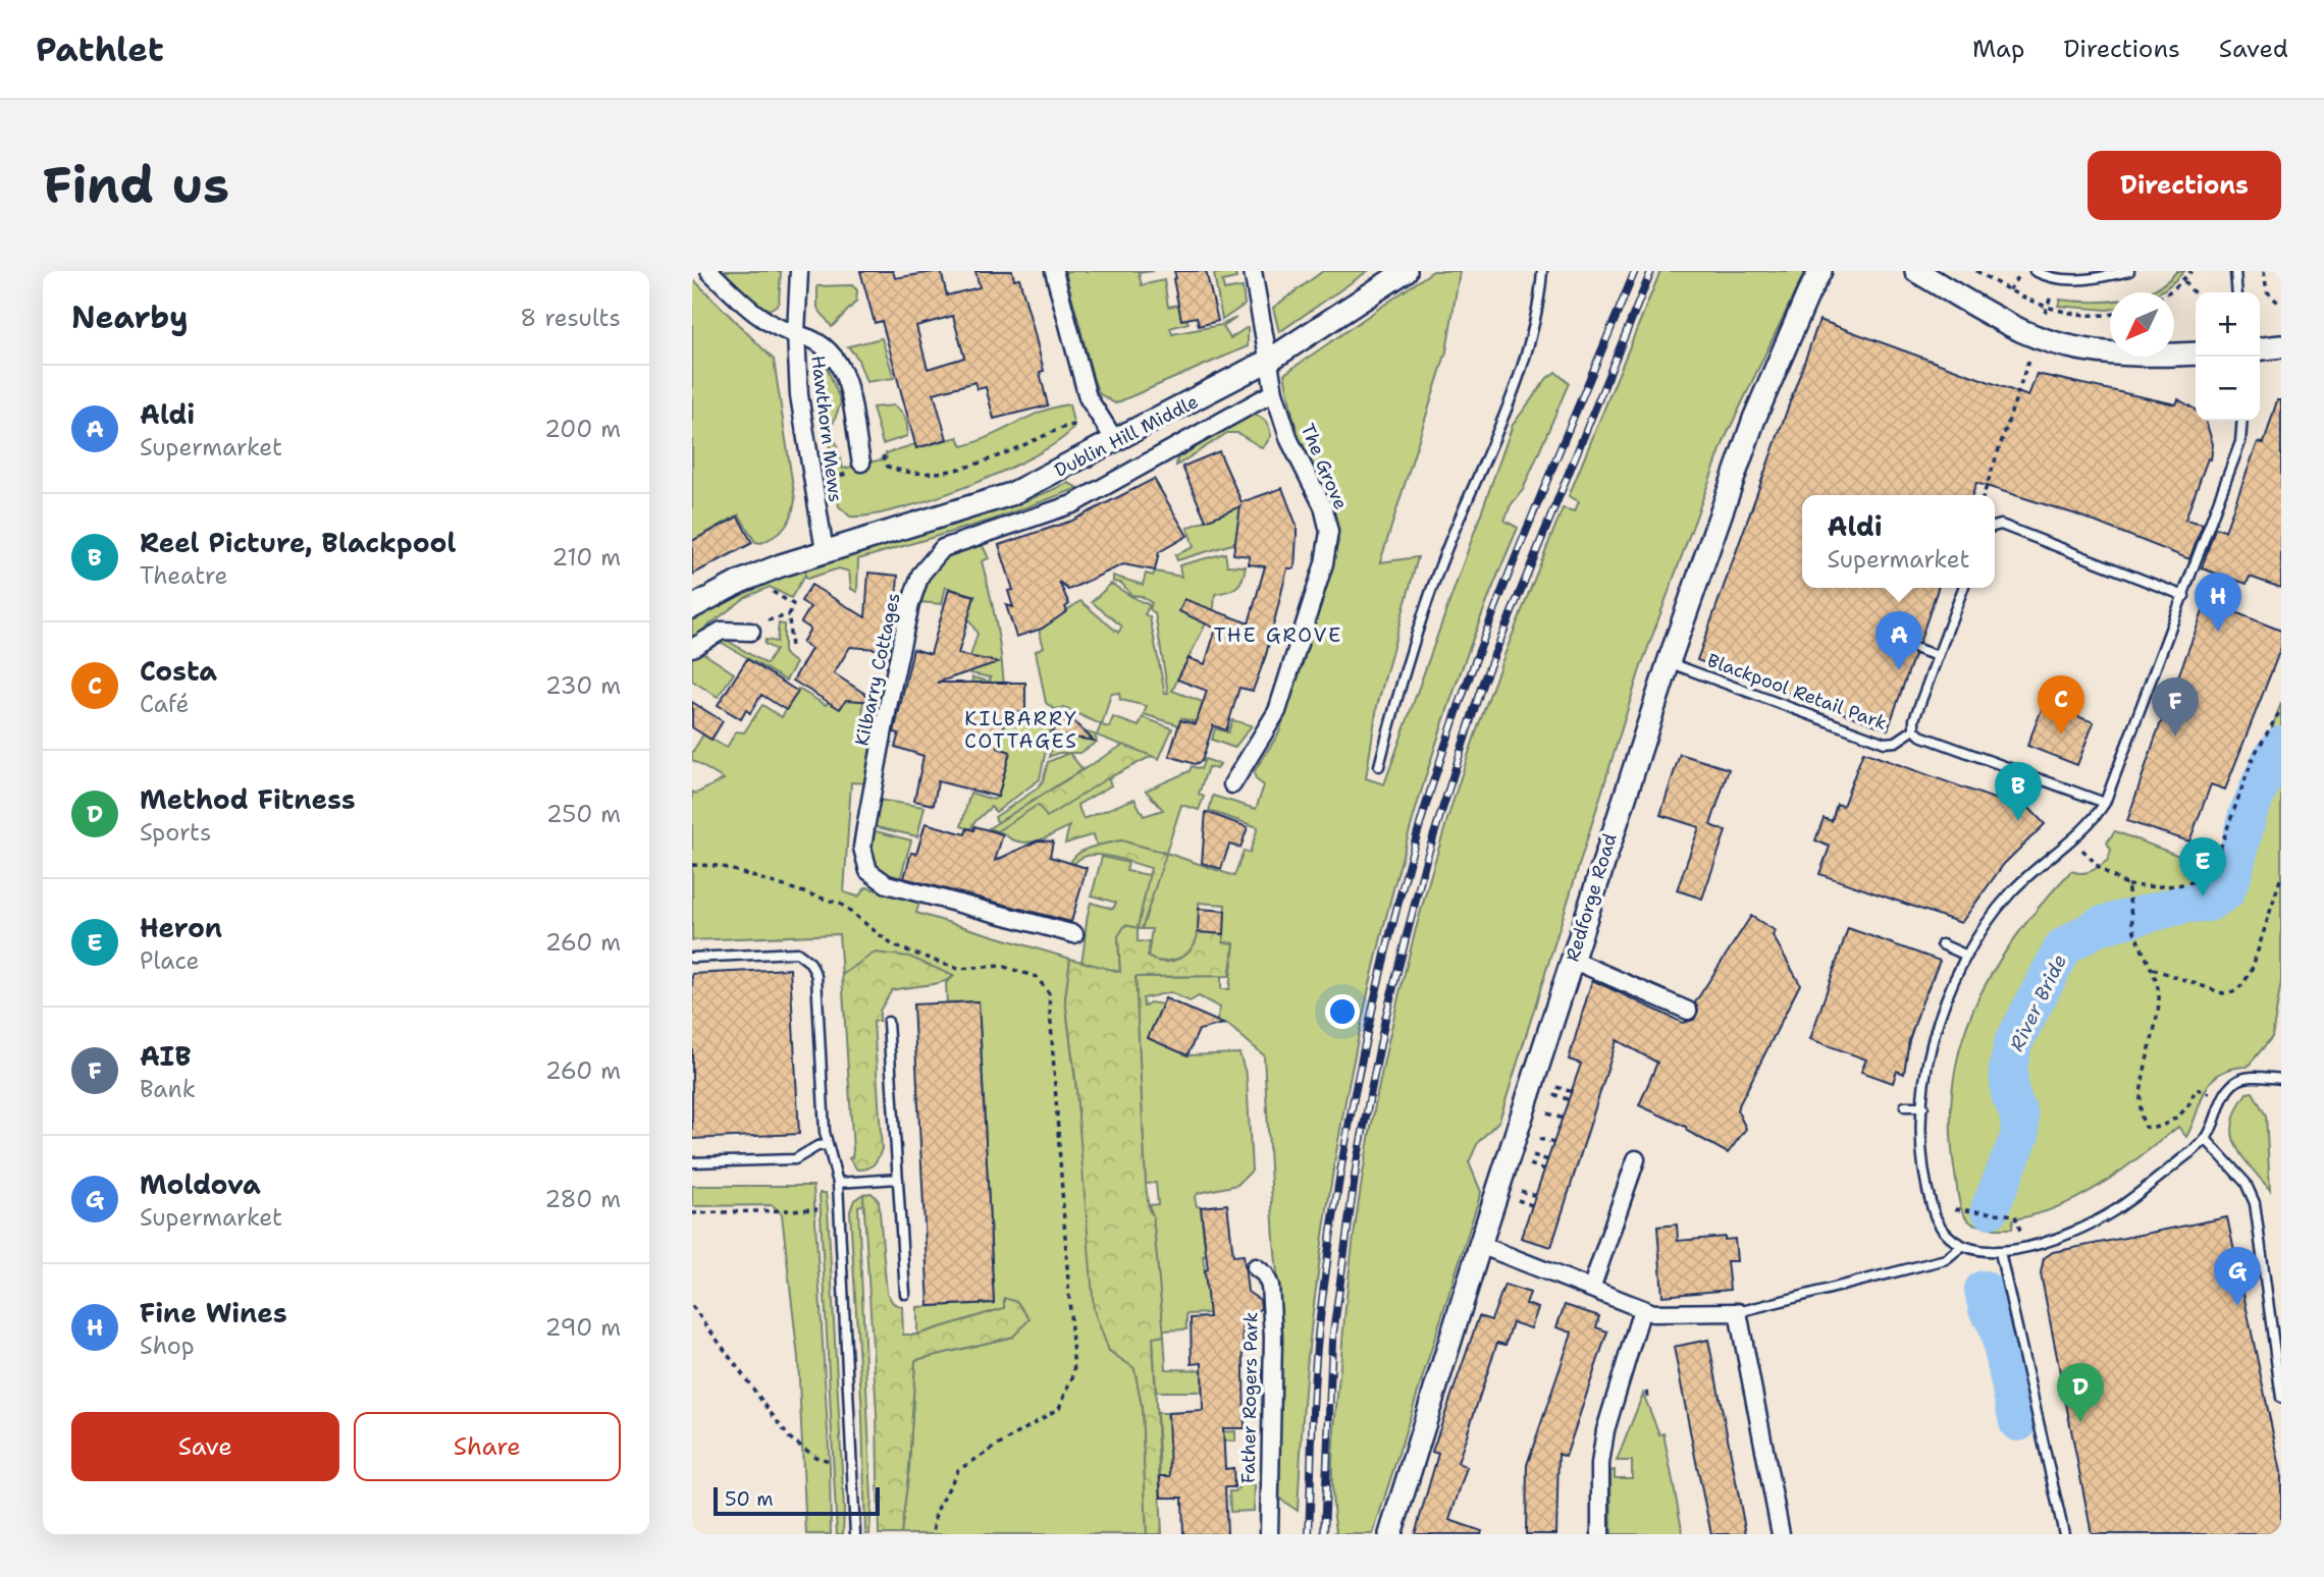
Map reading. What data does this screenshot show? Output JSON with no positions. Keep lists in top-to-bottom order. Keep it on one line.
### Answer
{"streets":{"street":["Hawthorn Mews","Dublin Hill Middle","The Grove","Kilbarry Cottages","Redforge Road","Father Rogers Park"],"lane":["Blackpool Retail Park"]},"crossings":[["Hawthorn Mews","Dublin Hill Middle"],["Dublin Hill Middle","The Grove"],["The Grove","Kilbarry Cottages"],["Blackpool Retail Park","Redforge Road"]],"districts":["THE GROVE","KILBARRY COTTAGES"],"water":["River Bride"],"scale_bar":"50 m","north":"bottom left","page":{"header":"Pathlet","nav":["Map","Directions","Saved"],"buttons":["Directions",["Save","Share"]],"title":"Find us","heading":["Nearby","8 results"],"map_buttons":["+","−"],"list":[{"mark":"A","name":"Aldi","note":"Supermarket","value":"200 m"},{"mark":"B","name":"Reel Picture, Blackpool","note":"Theatre","value":"210 m"},{"mark":"C","name":"Costa","note":"Café","value":"230 m"},{"mark":"D","name":"Method Fitness","note":"Sports","value":"250 m"},{"mark":"E","name":"Heron","note":"Place","value":"260 m"},{"mark":"F","name":"AIB","note":"Bank","value":"260 m"},{"mark":"G","name":"Moldova","note":"Supermarket","value":"280 m"},{"mark":"H","name":"Fine Wines","note":"Shop","value":"290 m"}],"popup":["Aldi","Supermarket"],"pins":["H","A","C","F","B","E","G","D"],"scale":"50 m"}}
